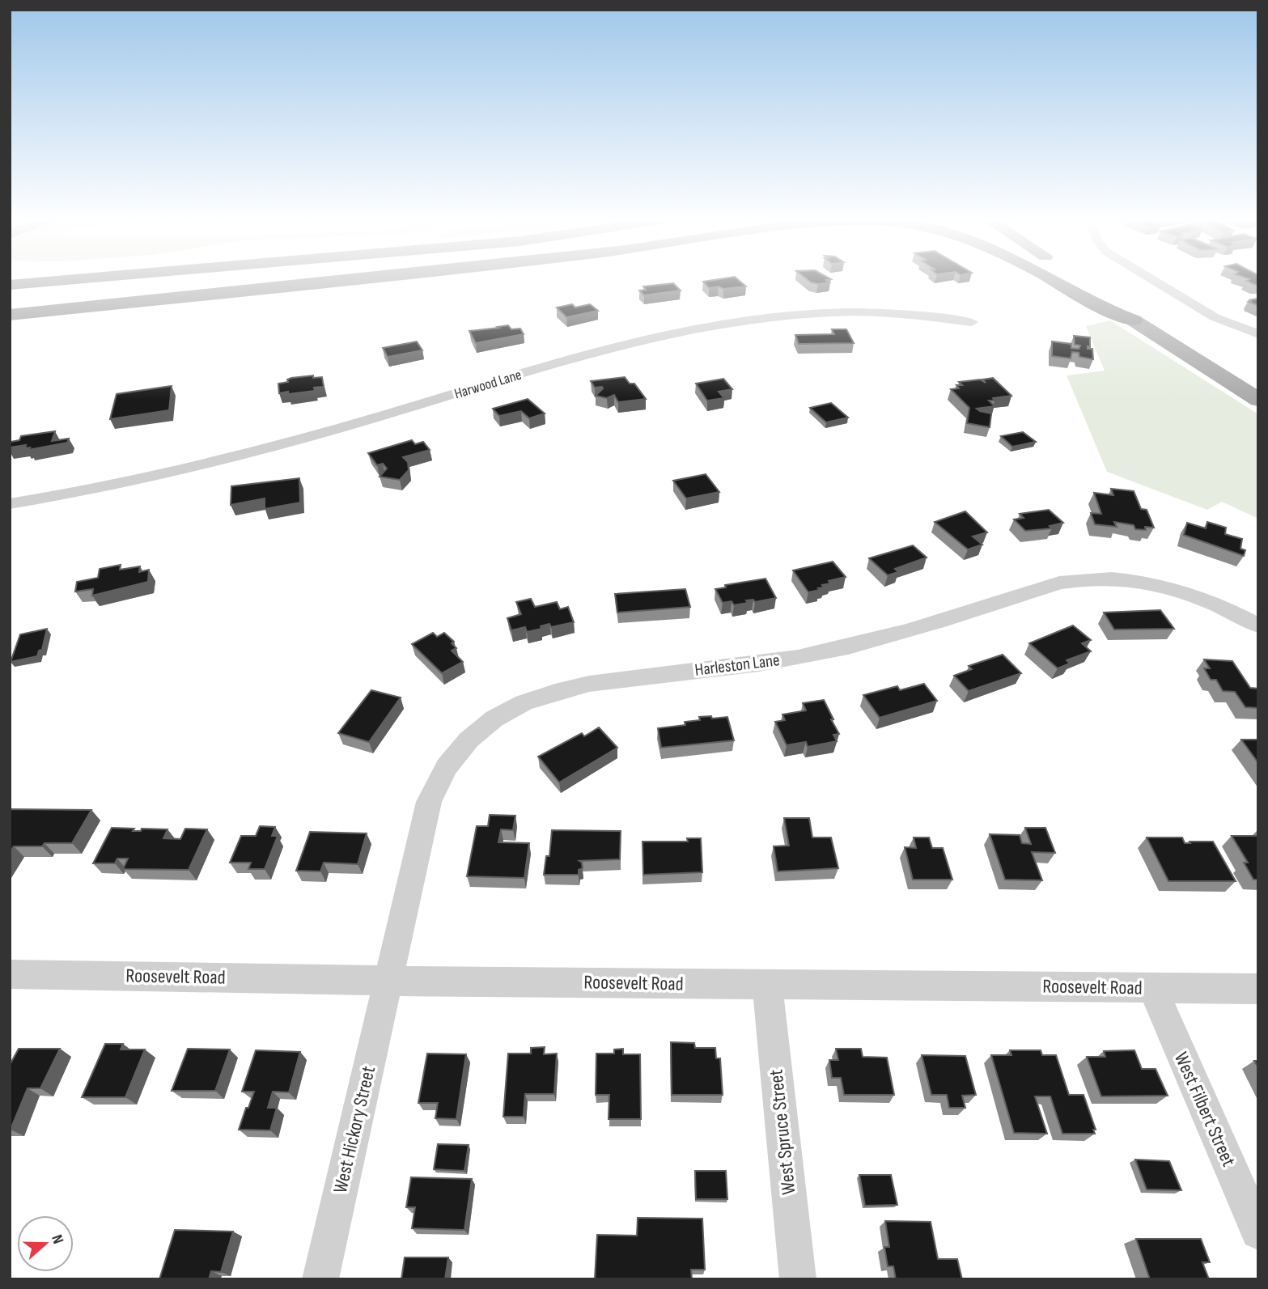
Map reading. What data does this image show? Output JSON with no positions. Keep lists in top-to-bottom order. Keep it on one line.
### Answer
{"streets":{"street":["Harwood Lane","Harleston Lane","Roosevelt Road","West Filbert Street","West Hickory Street","West Spruce Street"]},"crossings":[["Harleston Lane","Roosevelt Road"],["Harleston Lane","West Hickory Street"],["Roosevelt Road","West Filbert Street"],["Roosevelt Road","West Hickory Street"],["Roosevelt Road","West Spruce Street"]],"north":"right"}
